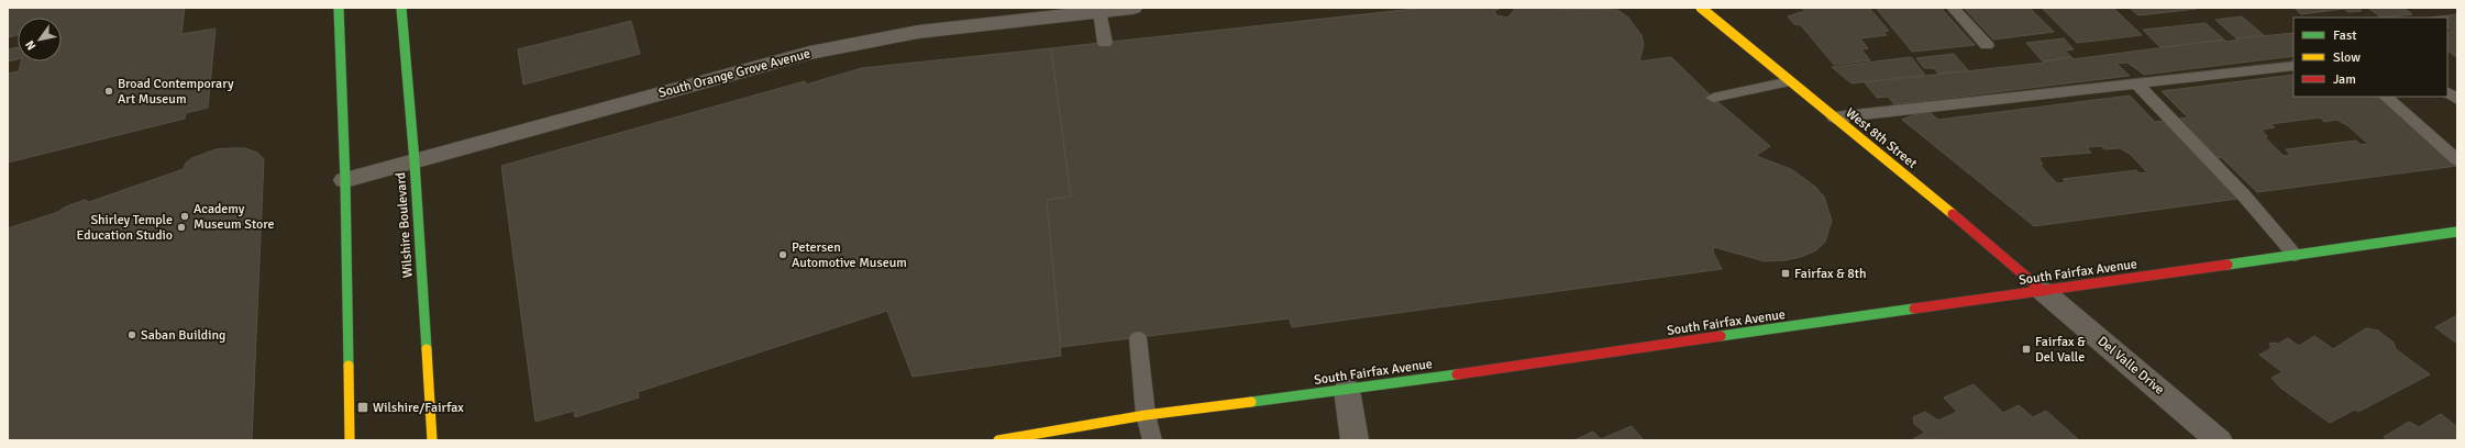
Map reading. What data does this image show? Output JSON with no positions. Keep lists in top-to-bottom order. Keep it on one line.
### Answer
{"streets":{"main road":["West 8th Street","Wilshire Boulevard","South Fairfax Avenue"],"street":["South Orange Grove Avenue","Del Valle Drive"]},"crossings":[["South Orange Grove Avenue","Wilshire Boulevard"],["West 8th Street","South Fairfax Avenue"],["West 8th Street","Del Valle Drive"],["South Fairfax Avenue","Del Valle Drive"]],"places":{"other":["Broad Contemporary Art Museum","Academy Museum Store","Shirley Temple Education Studio","Petersen Automotive Museum","Saban Building"],"transit":["Fairfax & 8th","Fairfax & Del Valle","Wilshire/Fairfax"]},"legend":["Fast","Slow","Jam"],"north":"bottom left"}
